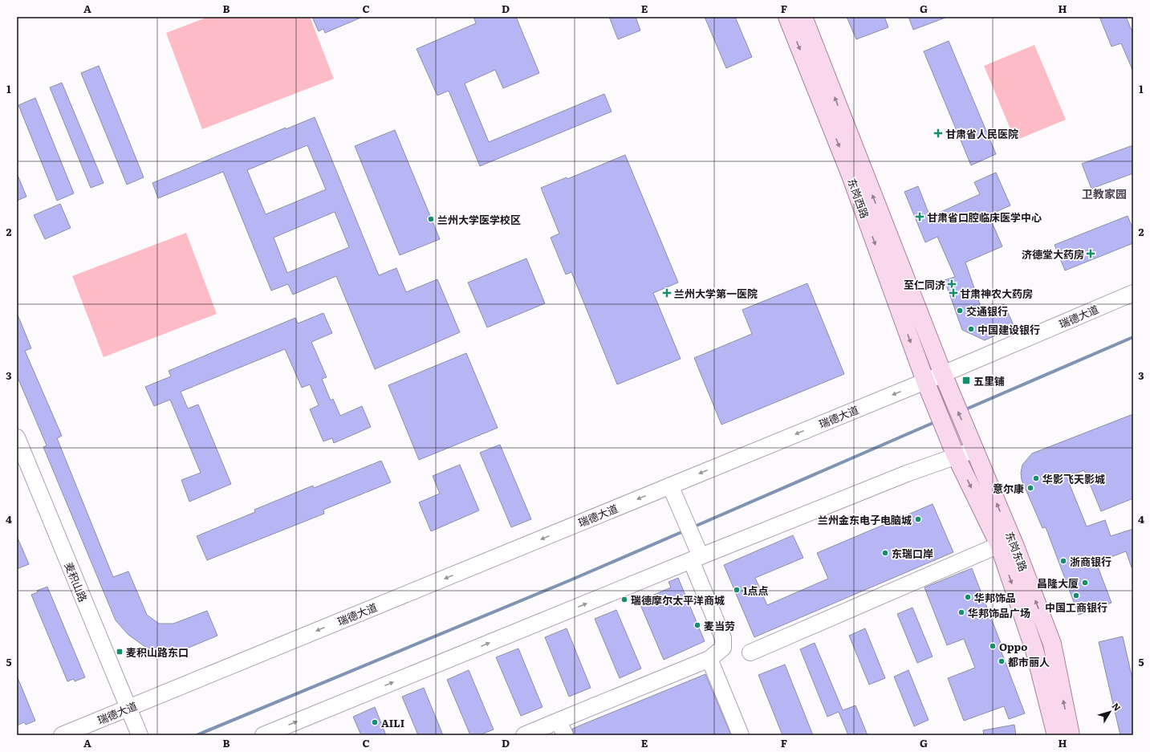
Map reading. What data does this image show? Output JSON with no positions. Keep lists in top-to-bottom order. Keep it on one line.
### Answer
{"streets":{"main road":["东岗西路","东岗东路"],"street":["瑞德大道","麦积山路"]},"crossings":[["东岗西路","瑞德大道"],["东岗西路","东岗东路"],["瑞德大道","东岗东路"],["瑞德大道","麦积山路"]],"districts":["卫教家园"],"places":{"health":["甘肃省人民医院","甘肃省口腔临床医学中心","济德堂大药房","至仁同济","兰州大学第一医院","甘肃神农大药房"],"other":["兰州大学医学校区","交通银行","中国建设银行","华影飞天影城","意尔康","兰州金东电子电脑城","东瑞口岸","浙商银行","昌隆大厦","1点点","中国工商银行","华邦饰品","瑞德摩尔太平洋商城","华邦饰品广场","麦当劳","Oppo","都市丽人","AILI"],"transit":["五里铺","麦积山路东口"]},"north":"top right","grid":{"columns":["A","B","C","D","E","F","G","H"],"rows":["1","2","3","4","5"]}}
